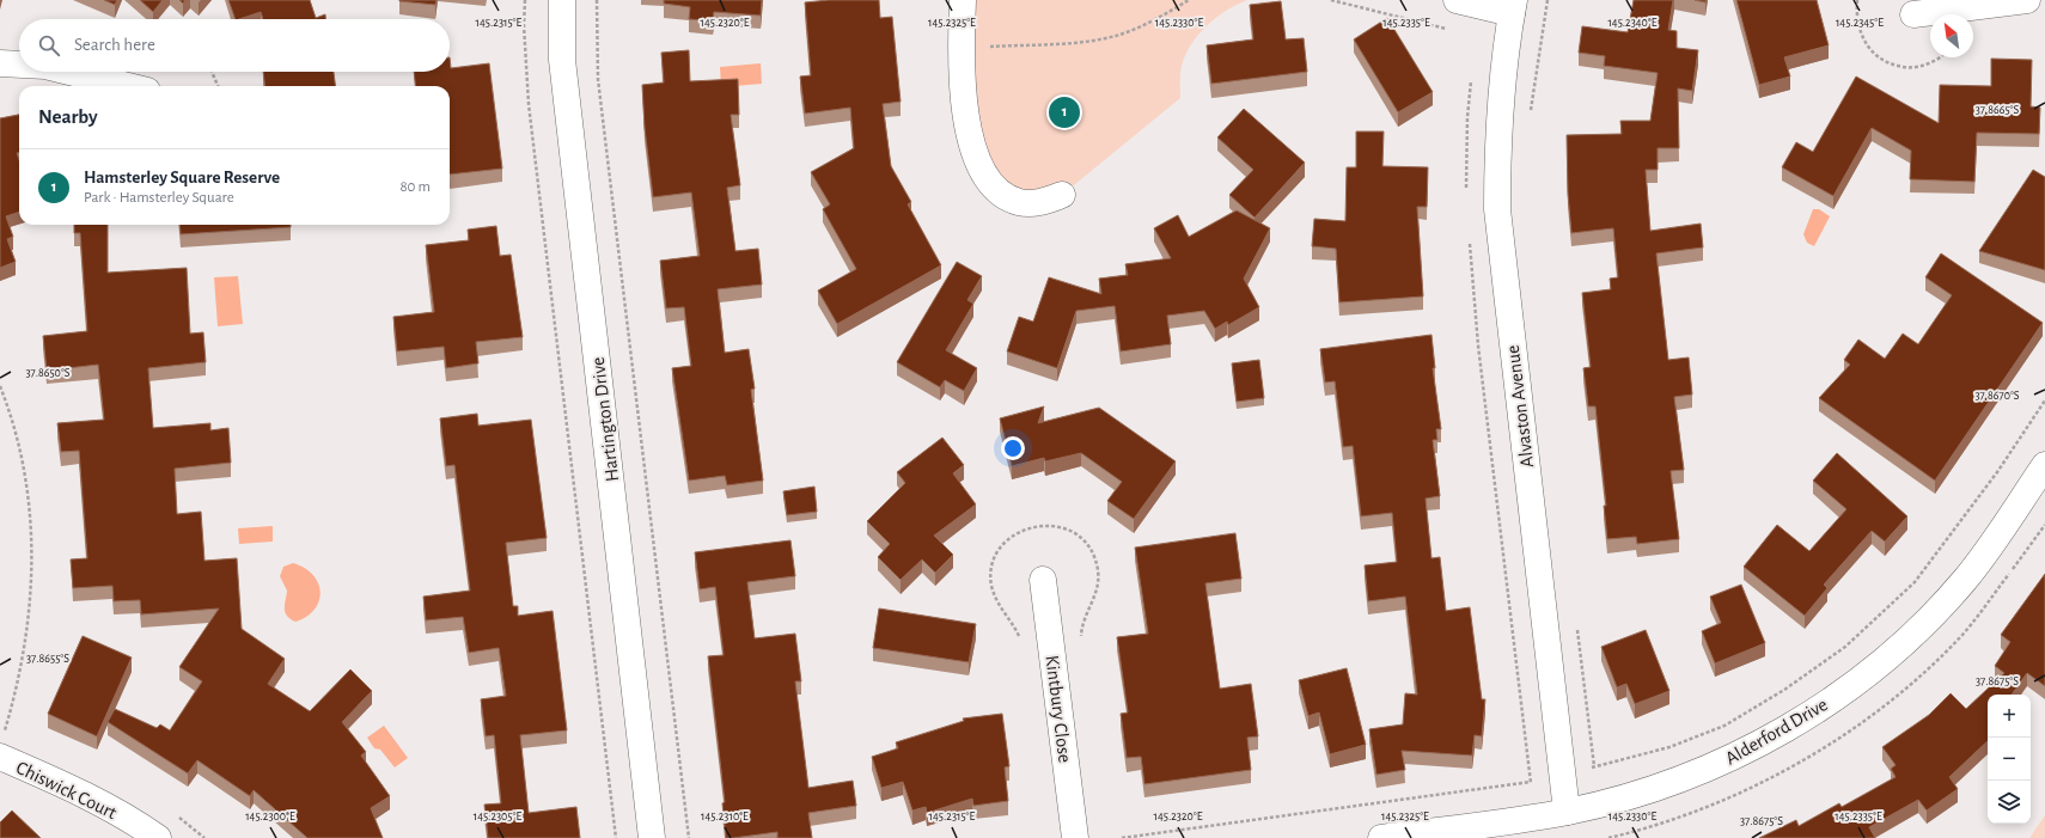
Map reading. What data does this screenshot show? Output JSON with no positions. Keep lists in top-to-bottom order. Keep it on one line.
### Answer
{"streets":{"street":["Alvaston Avenue","Hartington Drive","Kintbury Close","Alderford Drive","Chiswick Court"]},"crossings":[["Alvaston Avenue","Alderford Drive"]],"north":"top left","page":{"search":"Search here","heading":"Nearby","pins":"1","list":[{"mark":"1","name":"Hamsterley Square Reserve","note":"Park · Hamsterley Square","value":"80 m"}],"map_buttons":["+","−"]},"coordinates":["145.2315°E","145.2320°E","145.2325°E","145.2330°E","145.2335°E","145.2340°E","145.2345°E","37.8665°S","37.8650°S","37.8670°S","37.8655°S","37.8675°S","145.2300°E","145.2305°E","145.2310°E"]}
